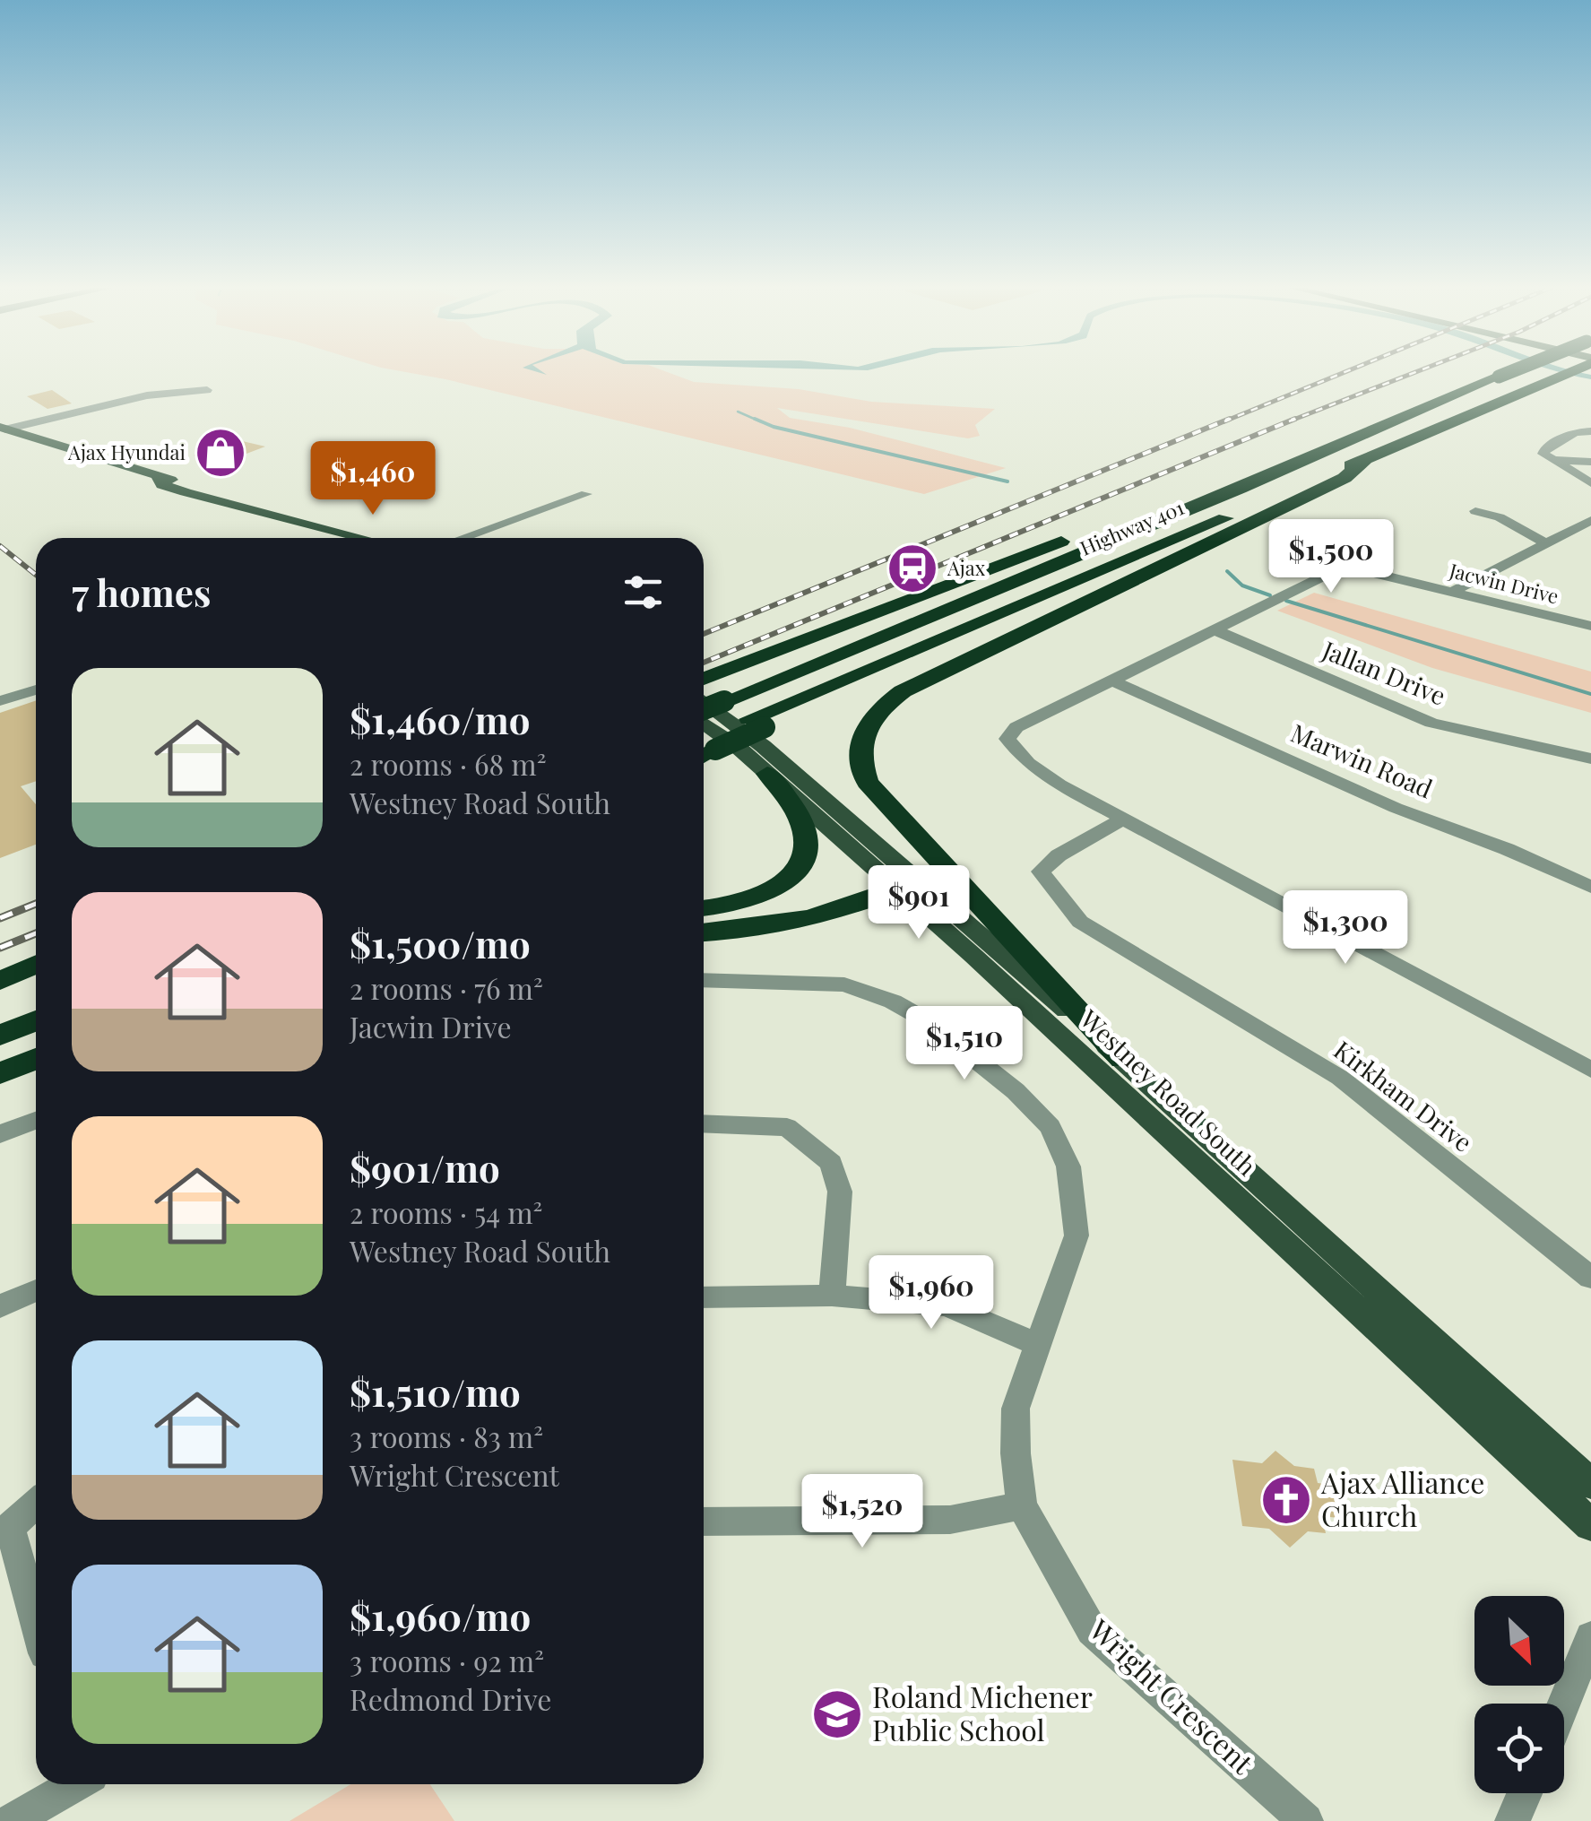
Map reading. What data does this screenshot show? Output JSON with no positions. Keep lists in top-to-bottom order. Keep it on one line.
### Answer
{"streets":{"highway":["Highway 401"],"main road":["Westney Road South"],"street":["Jacwin Drive","Jallan Drive","Marwin Road","Kirkham Drive","Wright Crescent"]},"crossings":[["Jacwin Drive","Jallan Drive"],["Jacwin Drive","Marwin Road"],["Jacwin Drive","Kirkham Drive"]],"places":{"shop":["Ajax Hyundai"],"station":["Ajax"],"church":["Ajax Alliance Church"],"school or university":["Roland Michener Public School"]},"north":"bottom right","page":{"price":["$1,460","$1,500","$901","$1,300","$1,510","$1,960","$1,520"],"heading":"7 homes","list":[{"name":"$1,460/mo","note":"2 rooms · 68 m² · Westney Road South"},{"name":"$1,500/mo","note":"2 rooms · 76 m² · Jacwin Drive"},{"name":"$901/mo","note":"2 rooms · 54 m² · Westney Road South"},{"name":"$1,510/mo","note":"3 rooms · 83 m² · Wright Crescent"},{"name":"$1,960/mo","note":"3 rooms · 92 m² · Redmond Drive"}]}}
